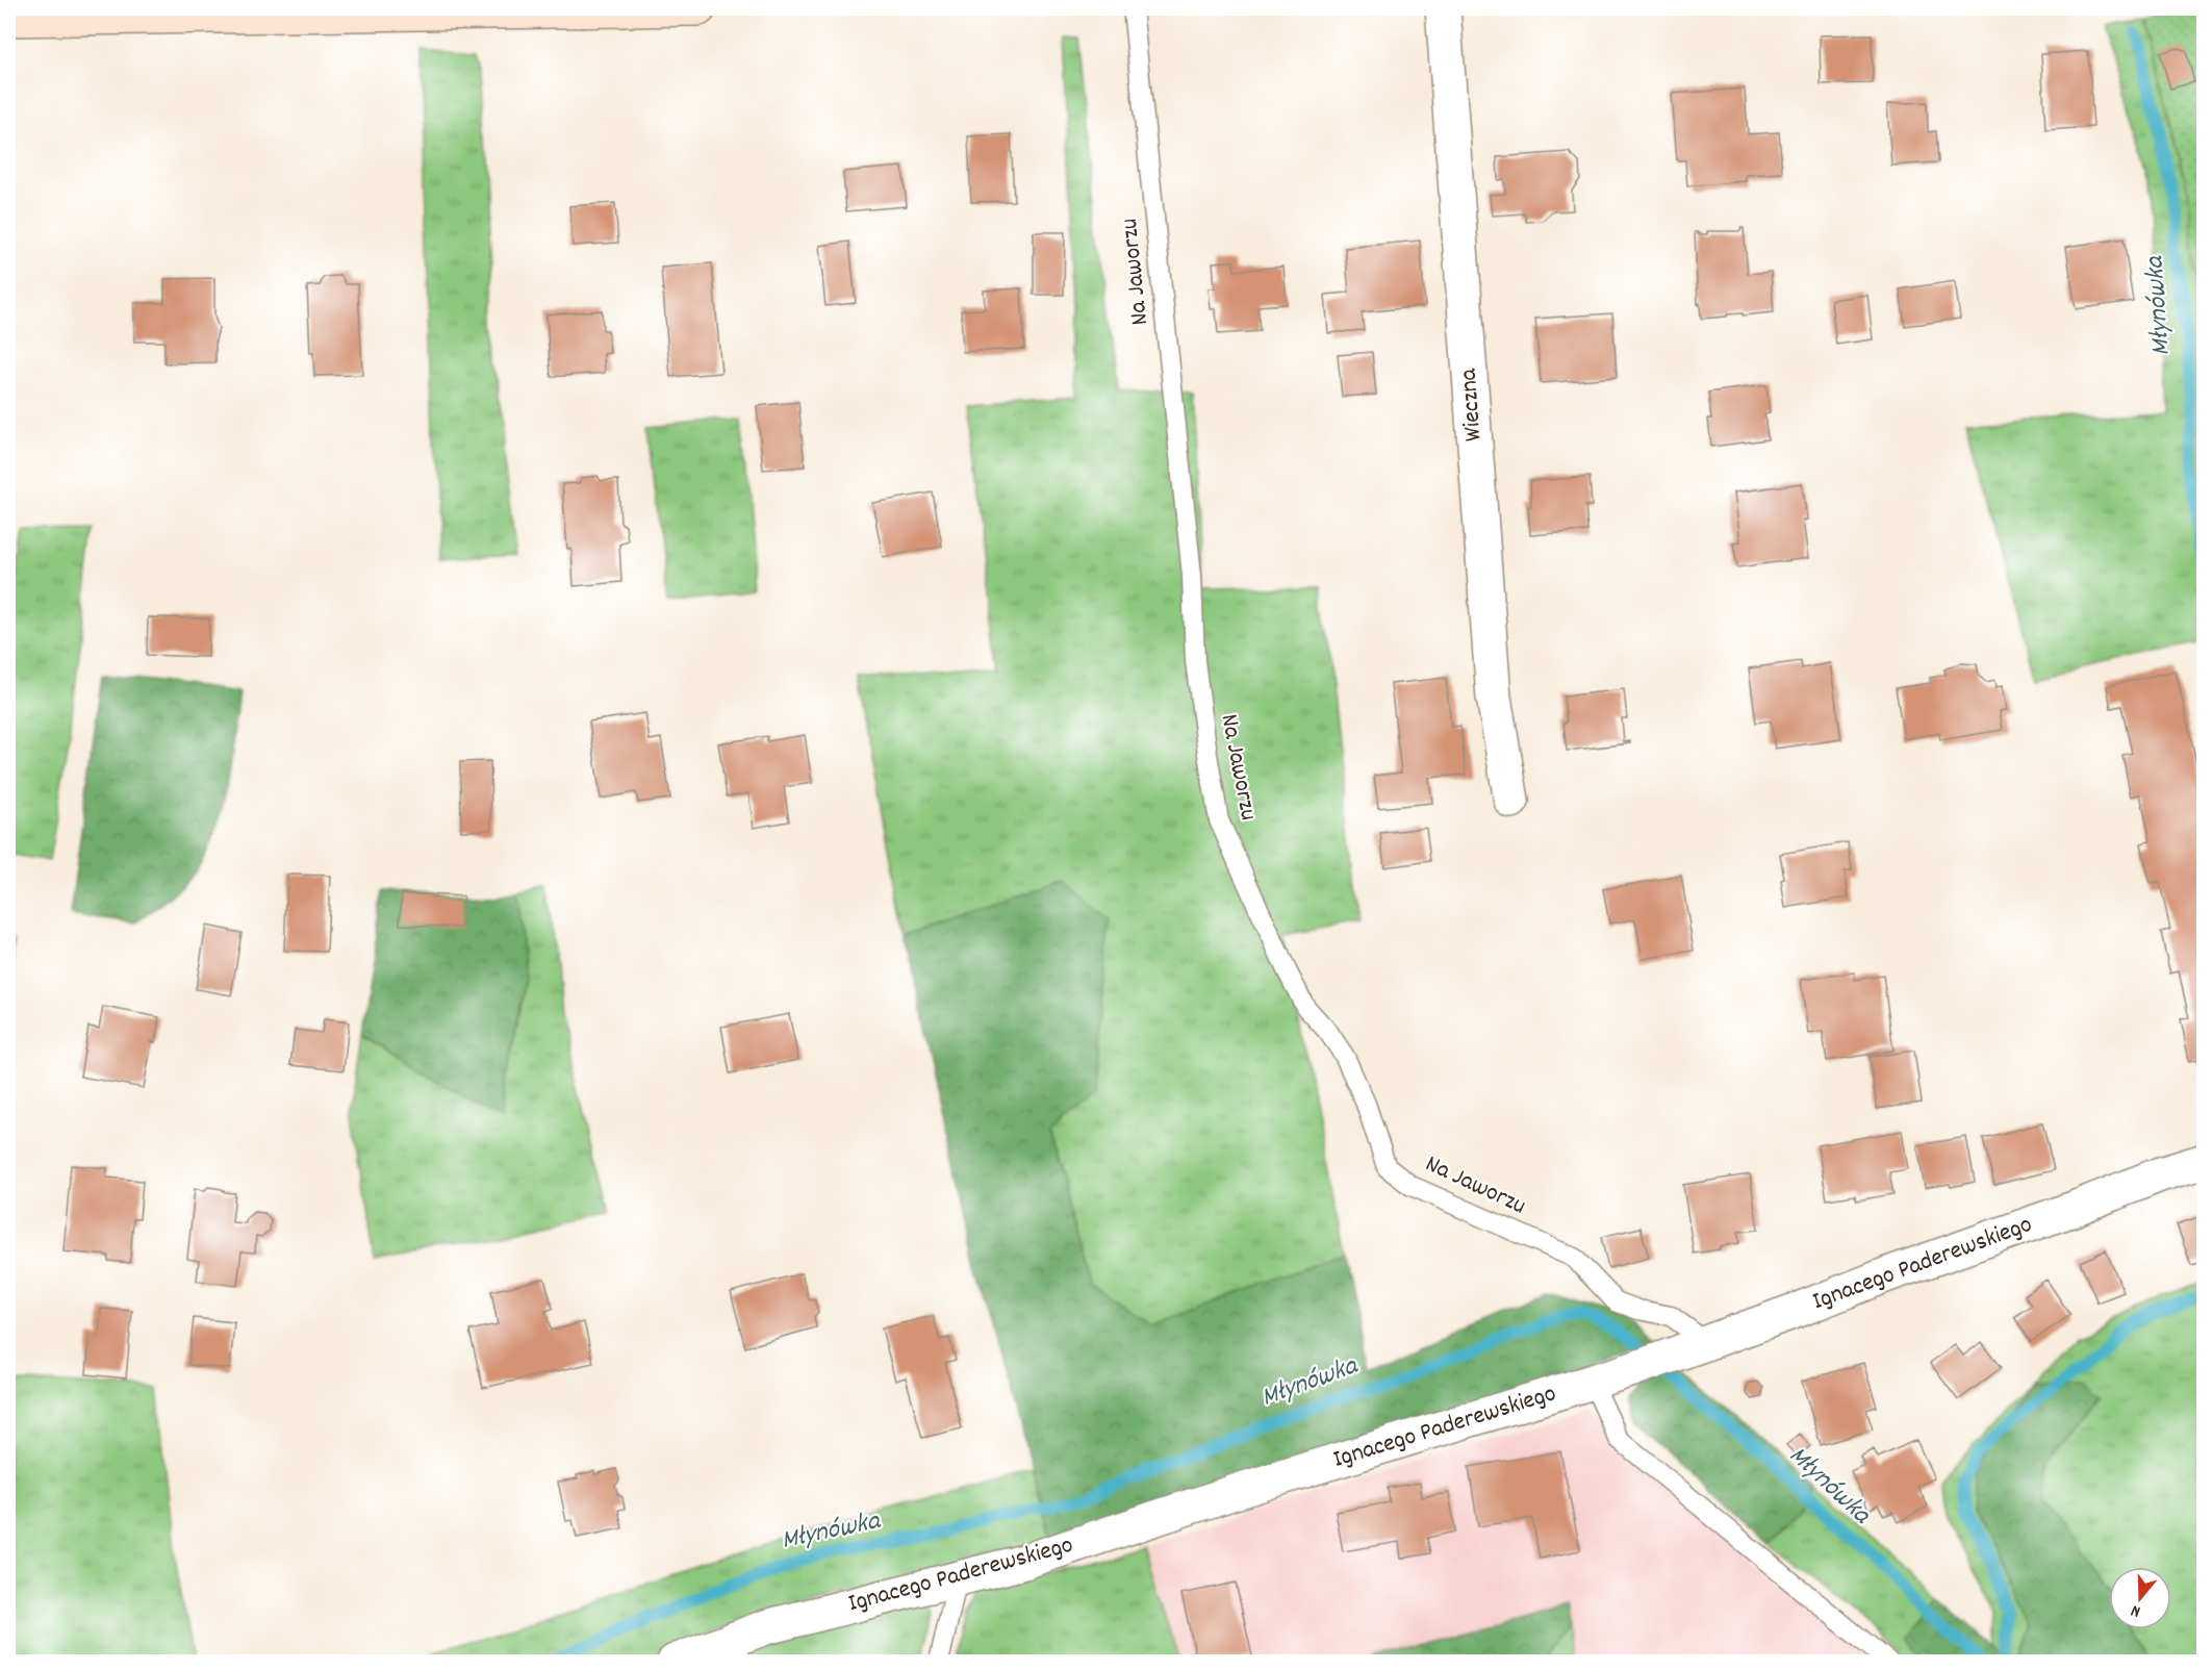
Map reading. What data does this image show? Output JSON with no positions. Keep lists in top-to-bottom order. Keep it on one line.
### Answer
{"streets":{"street":["Wieczna","Ignacego Paderewskiego"],"lane":["Na Jaworzu"]},"crossings":[["Na Jaworzu","Ignacego Paderewskiego"]],"water":["Młynówka"],"north":"bottom"}
